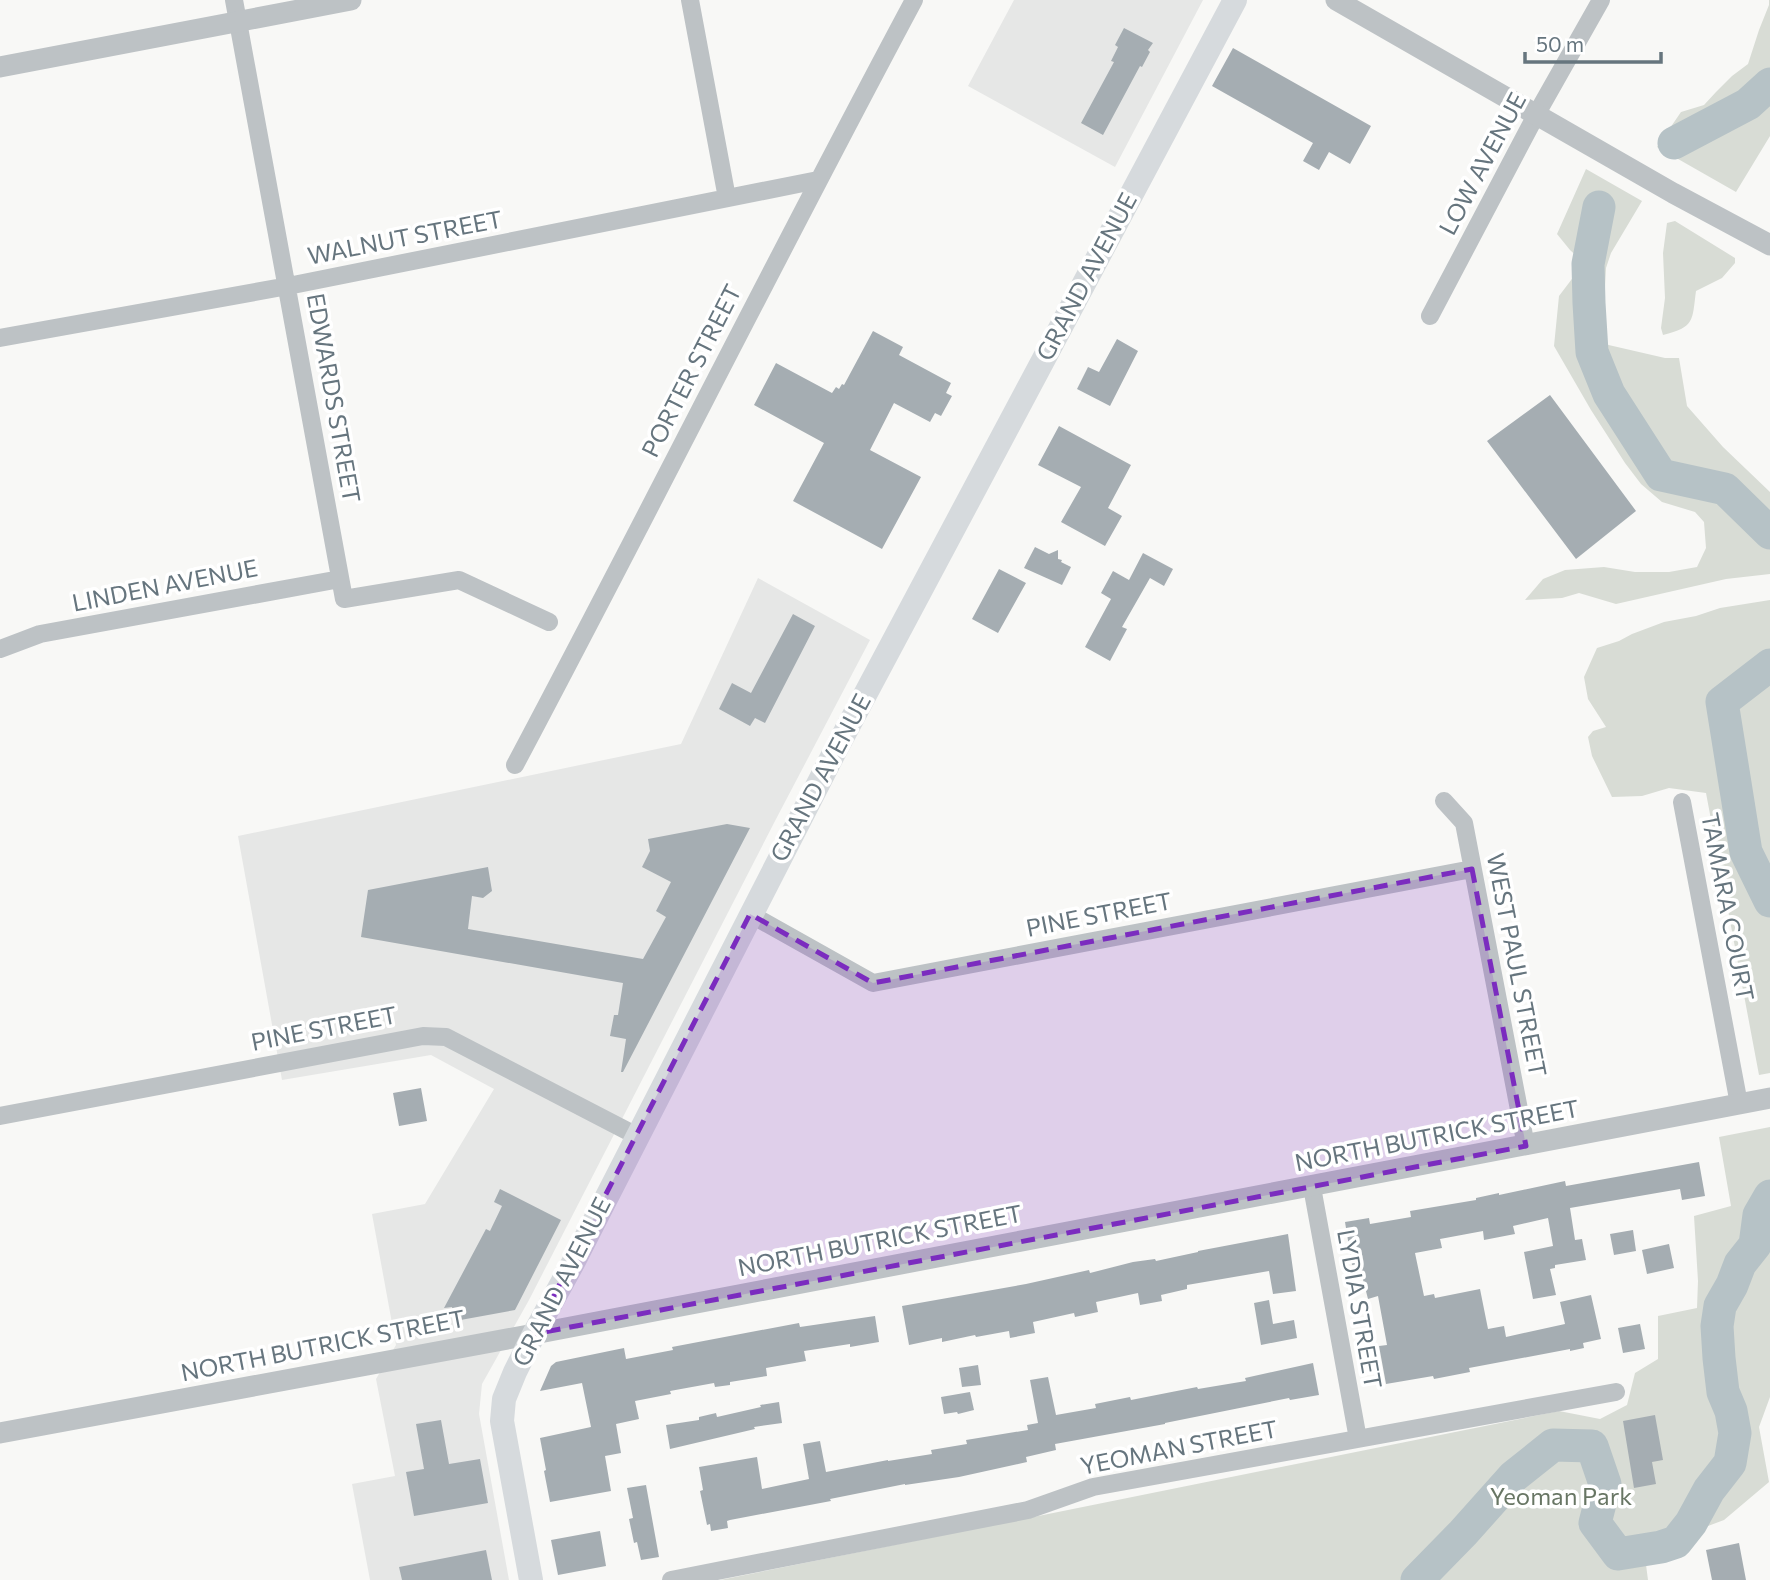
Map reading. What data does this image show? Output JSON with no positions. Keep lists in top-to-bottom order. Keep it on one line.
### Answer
{"streets":{"main road":["GRAND AVENUE"],"street":["LOW AVENUE","WALNUT STREET","PORTER STREET","EDWARDS STREET","LINDEN AVENUE","TAMARA COURT","PINE STREET","WEST PAUL STREET","NORTH BUTRICK STREET","LYDIA STREET","YEOMAN STREET"]},"crossings":[["WALNUT STREET","PORTER STREET"],["WALNUT STREET","EDWARDS STREET"],["GRAND AVENUE","PINE STREET"],["GRAND AVENUE","NORTH BUTRICK STREET"],["EDWARDS STREET","LINDEN AVENUE"],["TAMARA COURT","NORTH BUTRICK STREET"],["PINE STREET","WEST PAUL STREET"],["WEST PAUL STREET","NORTH BUTRICK STREET"],["NORTH BUTRICK STREET","LYDIA STREET"],["LYDIA STREET","YEOMAN STREET"]],"parks":["Yeoman Park"],"scale_bar":"50 m"}
